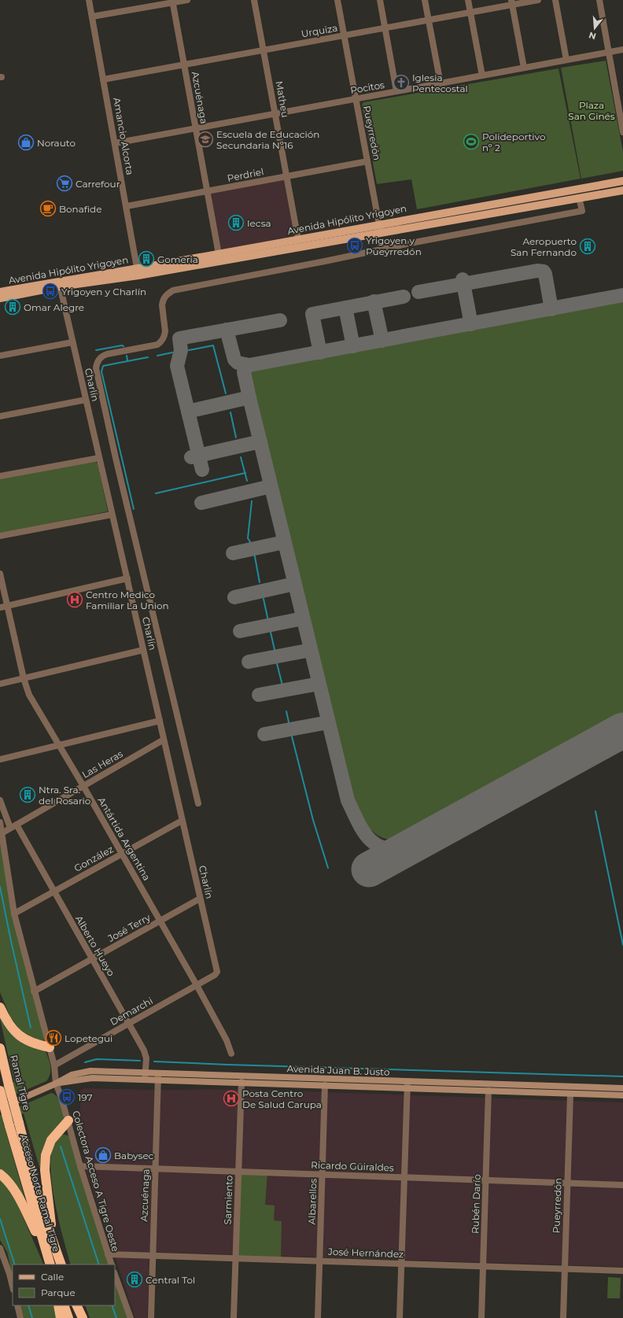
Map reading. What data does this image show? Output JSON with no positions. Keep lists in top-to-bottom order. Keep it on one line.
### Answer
{"streets":{"highway":["Ramal Tigre","Acceso Norte Ramal Tigre"],"main road":["Avenida Hipólito Yrigoyen","Avenida Juan B. Justo"],"street":["Urquiza","Pocitos","Azcuénaga","Matheu","Pueyrredón","Amancio Alcorta","Perdriel","Charlín","Las Heras","Antártida Argentina","González","José Terry","Alberto Hueyo","Demarchi","Ricardo Güiraldes","Colectora Acceso A Tigre Oeste","Sarmiento","Albarellos","Rubén Darío","José Hernández"]},"crossings":[["Urquiza","Azcuénaga"],["Urquiza","Matheu"],["Urquiza","Pueyrredón"],["Urquiza","Amancio Alcorta"],["Pocitos","Azcuénaga"],["Pocitos","Matheu"],["Pocitos","Pueyrredón"],["Pocitos","Amancio Alcorta"],["Azcuénaga","Perdriel"],["Azcuénaga","Avenida Hipólito Yrigoyen"],["Azcuénaga","Avenida Juan B. Justo"],["Azcuénaga","Ricardo Güiraldes"],["Azcuénaga","José Hernández"],["Matheu","Perdriel"],["Matheu","Avenida Hipólito Yrigoyen"],["Pueyrredón","Perdriel"],["Pueyrredón","Avenida Hipólito Yrigoyen"],["Pueyrredón","Avenida Juan B. Justo"],["Pueyrredón","Ricardo Güiraldes"],["Pueyrredón","José Hernández"],["Amancio Alcorta","Perdriel"],["Amancio Alcorta","Avenida Hipólito Yrigoyen"],["Avenida Hipólito Yrigoyen","Charlín"],["Charlín","Las Heras"],["Charlín","González"],["Charlín","José Terry"],["Charlín","Demarchi"],["Las Heras","Antártida Argentina"],["Las Heras","Alberto Hueyo"],["Las Heras","Colectora Acceso A Tigre Oeste"],["Antártida Argentina","González"],["Antártida Argentina","José Terry"],["Antártida Argentina","Demarchi"],["González","Alberto Hueyo"],["González","Colectora Acceso A Tigre Oeste"],["José Terry","Alberto Hueyo"],["José Terry","Colectora Acceso A Tigre Oeste"],["Alberto Hueyo","Demarchi"],["Alberto Hueyo","Avenida Juan B. Justo"],["Demarchi","Colectora Acceso A Tigre Oeste"],["Avenida Juan B. Justo","Colectora Acceso A Tigre Oeste"],["Avenida Juan B. Justo","Sarmiento"],["Avenida Juan B. Justo","Albarellos"],["Avenida Juan B. Justo","Rubén Darío"],["Ramal Tigre","Acceso Norte Ramal Tigre"],["Ricardo Güiraldes","Colectora Acceso A Tigre Oeste"],["Ricardo Güiraldes","Sarmiento"],["Ricardo Güiraldes","Albarellos"],["Ricardo Güiraldes","Rubén Darío"],["Colectora Acceso A Tigre Oeste","José Hernández"],["Sarmiento","José Hernández"],["Albarellos","José Hernández"],["Rubén Darío","José Hernández"]],"parks":["Plaza San Ginés"],"places":{"church":["Iglesia Pentecostal"],"school or university":["Escuela de Educación Secundaria Nº16"],"sports":["Polideportivo nº 2"],"shop":["Norauto","Babysec"],"supermarket":["Carrefour"],"cafe":["Bonafide"],"building":["Iecsa","Aeropuerto San Fernando","Gomeria","Omar Alegre","Ntra. Sra. del Rosario","Central Tol"],"bus stop":["Yrigoyen y Pueyrredón","Yrigoyen y Charlín","197"],"hospital":["Centro Medico Familiar La Union","Posta Centro De Salud Carupa"],"restaurant":["Lopetegui"]},"legend":["Calle","Parque"],"north":"bottom"}
